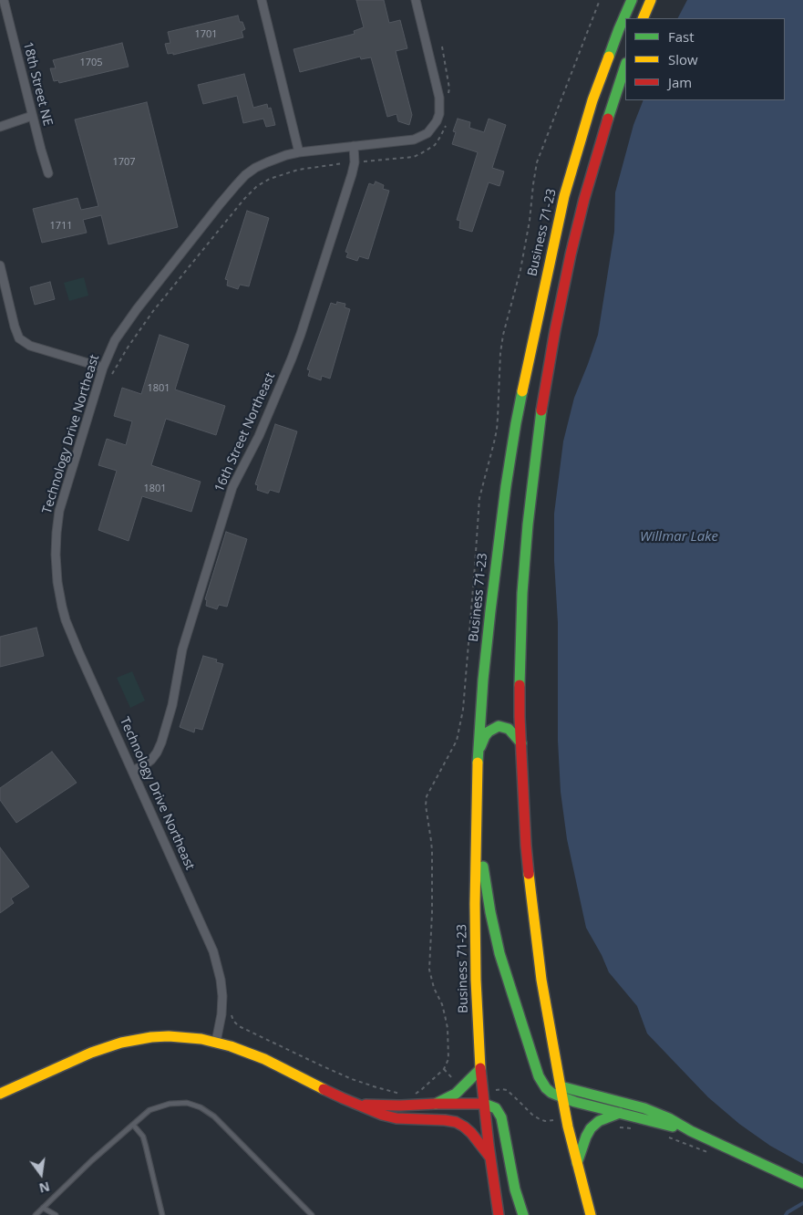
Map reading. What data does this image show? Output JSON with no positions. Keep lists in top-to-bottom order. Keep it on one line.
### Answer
{"streets":{"main road":["Business 71-23"],"street":["18th Street NE","16th Street Northeast","Technology Drive Northeast"]},"crossings":[["16th Street Northeast","Technology Drive Northeast"]],"water":["Willmar Lake"],"house_numbers":["1701","1705","1707","1711","1801","1801"],"legend":["Fast","Slow","Jam"],"north":"bottom"}
